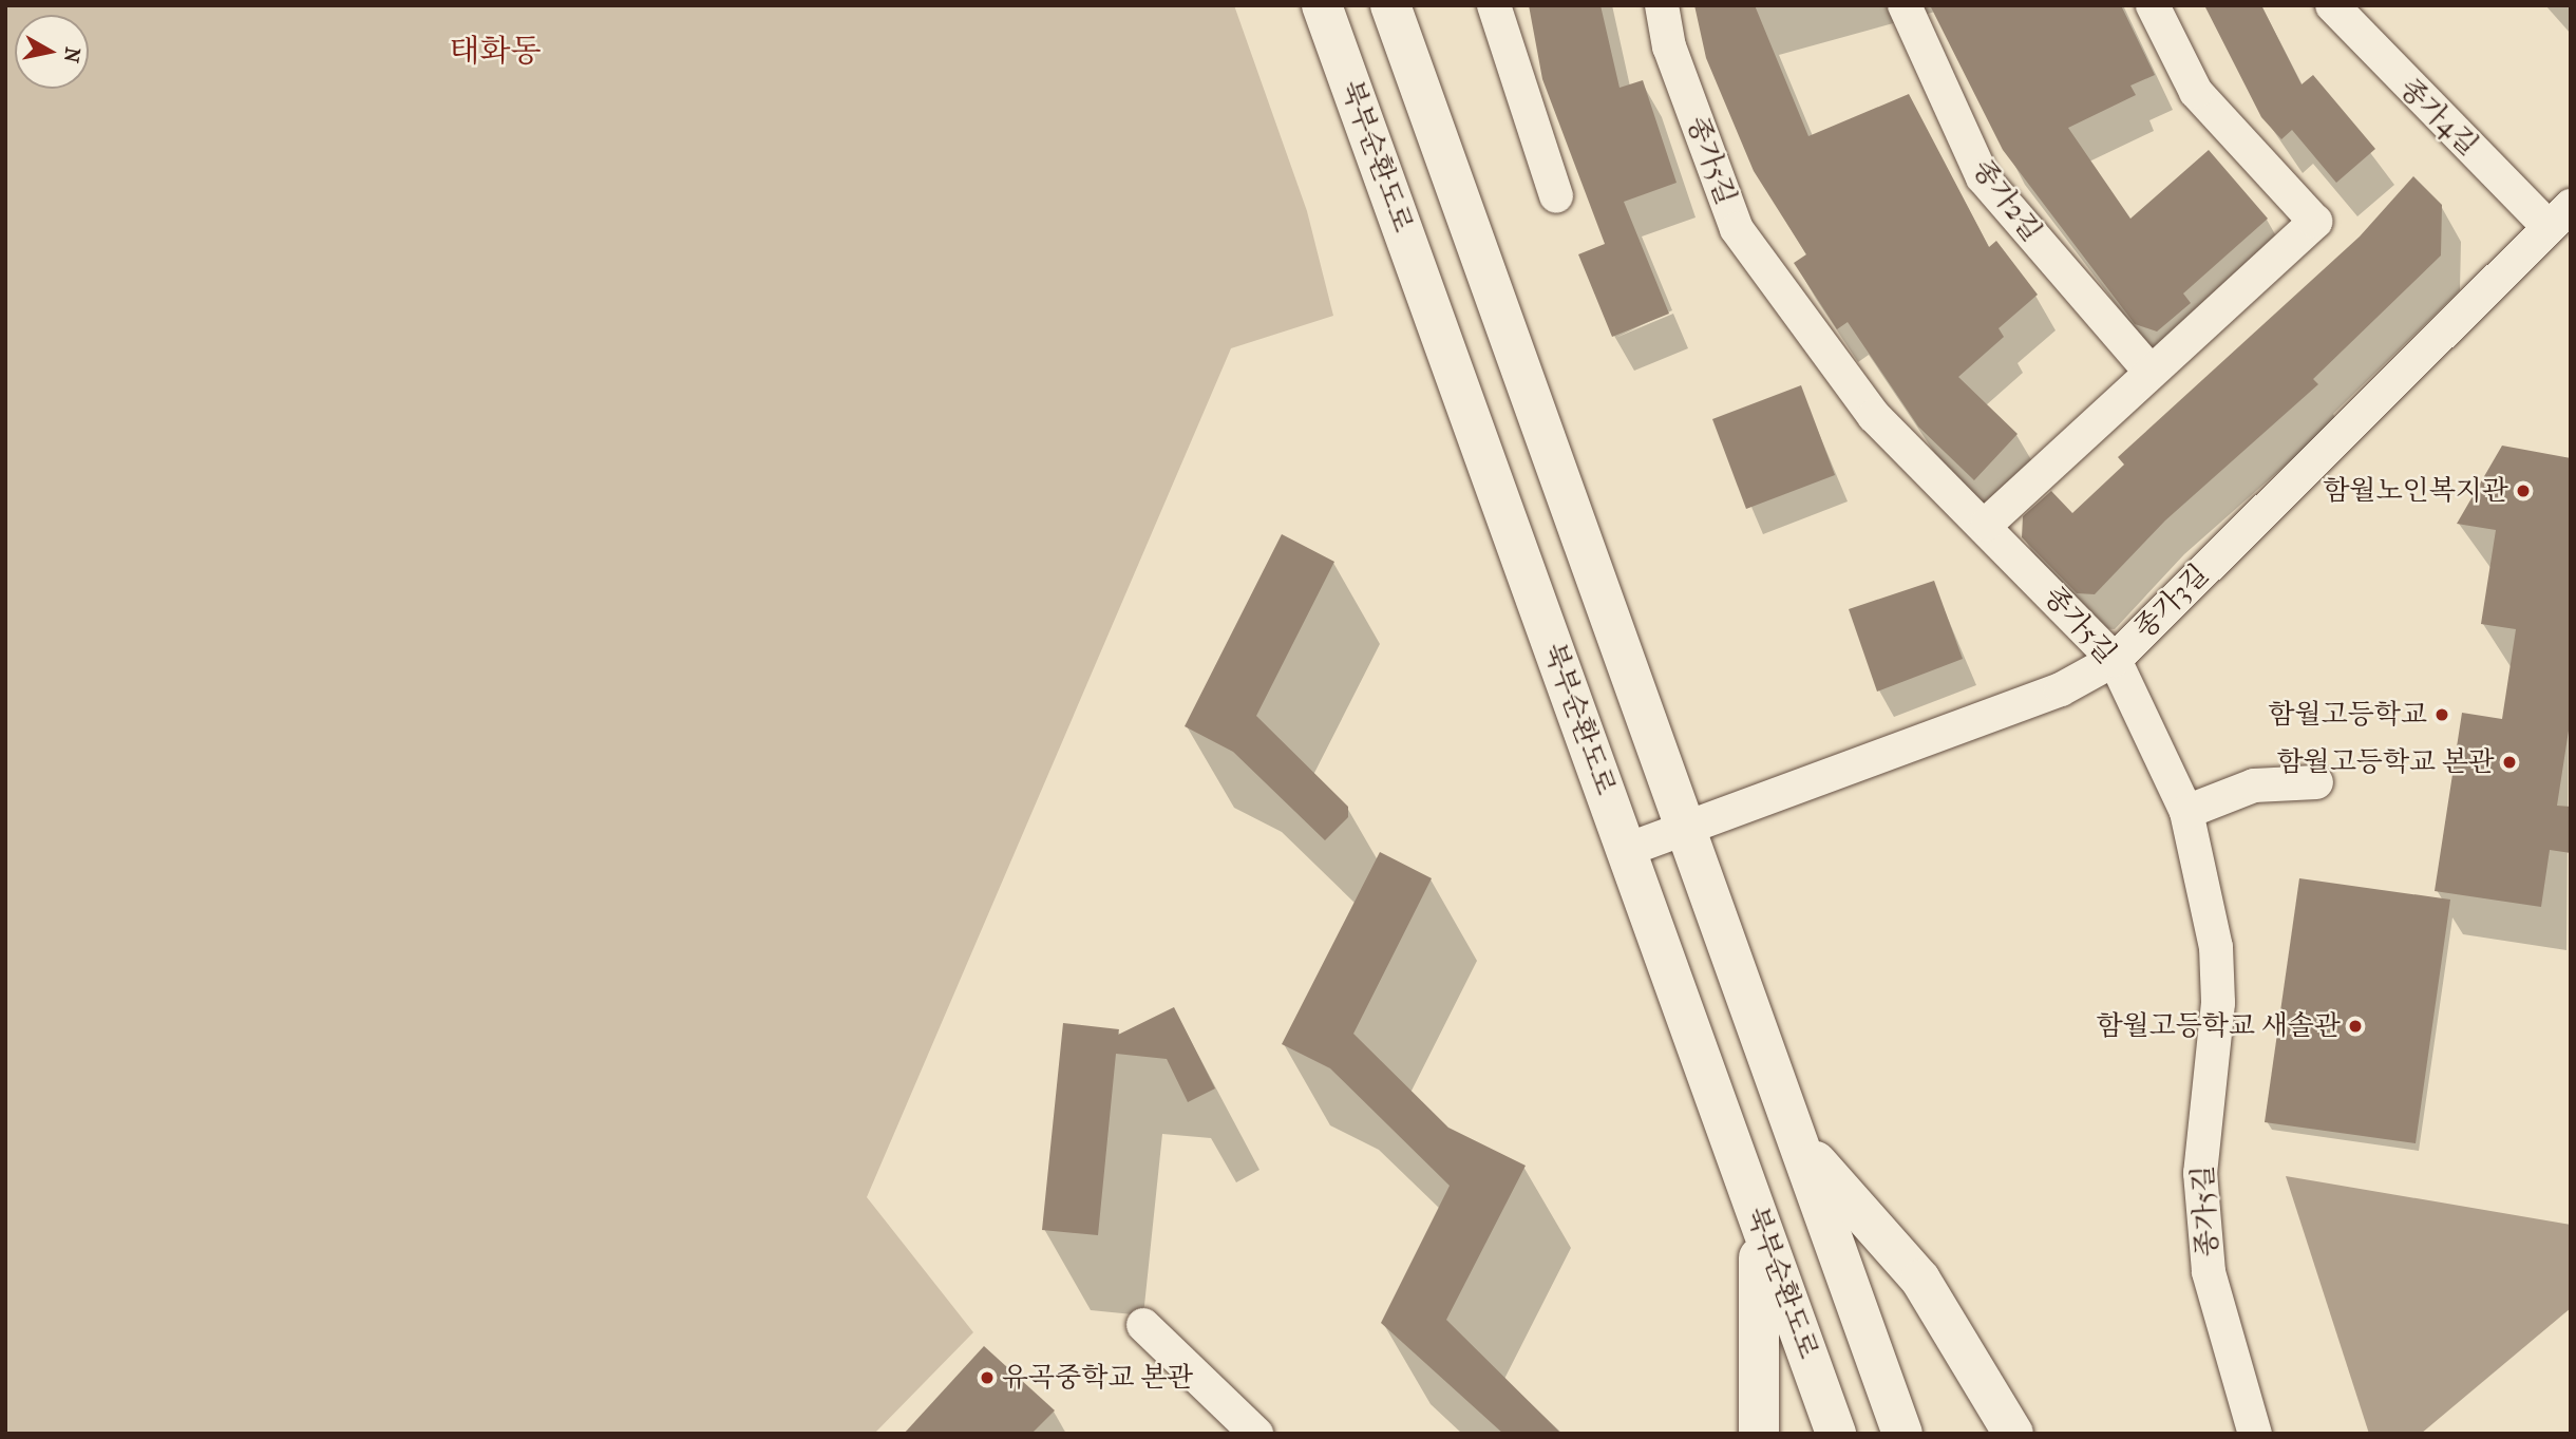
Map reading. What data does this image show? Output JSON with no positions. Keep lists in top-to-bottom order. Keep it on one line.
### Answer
{"streets":{"main road":["북부순환도로"],"street":["종가4길","종가5길","종가2길","종가3길"]},"crossings":[["종가4길","종가3길"],["북부순환도로","종가3길"],["종가5길","종가3길"]],"districts":["태화동"],"places":["함월노인복지관","함월고등학교","함월고등학교 본관","함월고등학교 새솔관","유곡중학교 본관"],"north":"right"}
